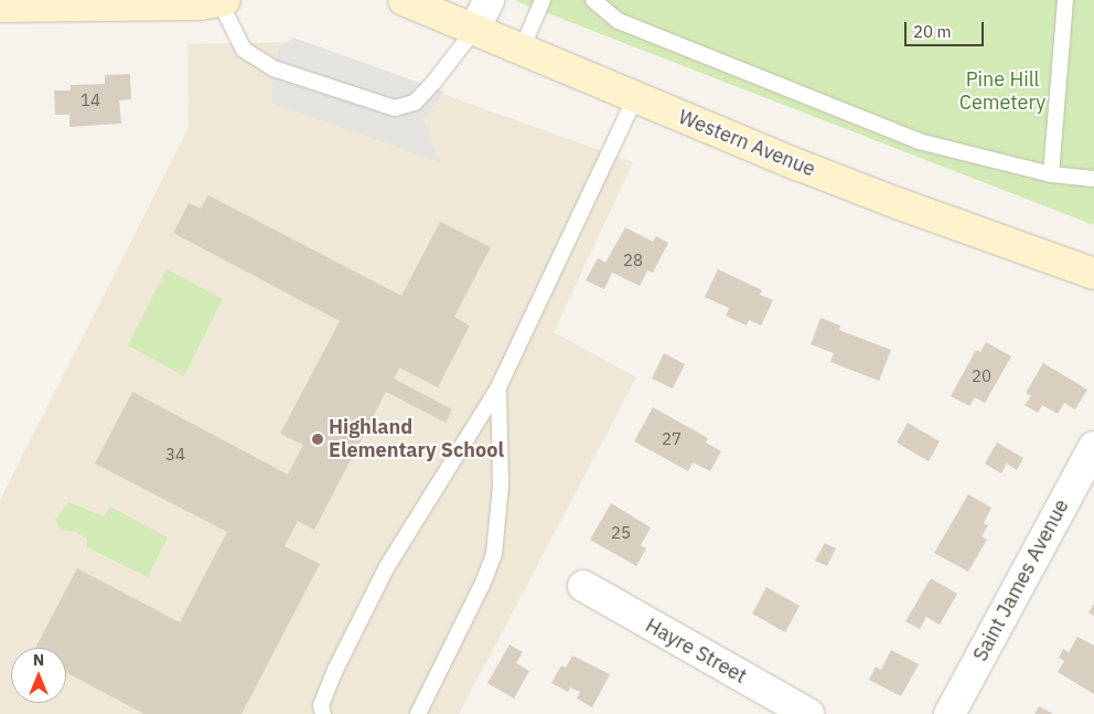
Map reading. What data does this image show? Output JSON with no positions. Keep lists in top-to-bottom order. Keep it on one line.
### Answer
{"streets":{"main road":["Western Avenue"],"street":["Saint James Avenue","Hayre Street"]},"parks":["Pine Hill Cemetery"],"places":["Highland Elementary School"],"house_numbers":["14","28","20","27","34","25"],"scale_bar":"20 m","north":"top"}
